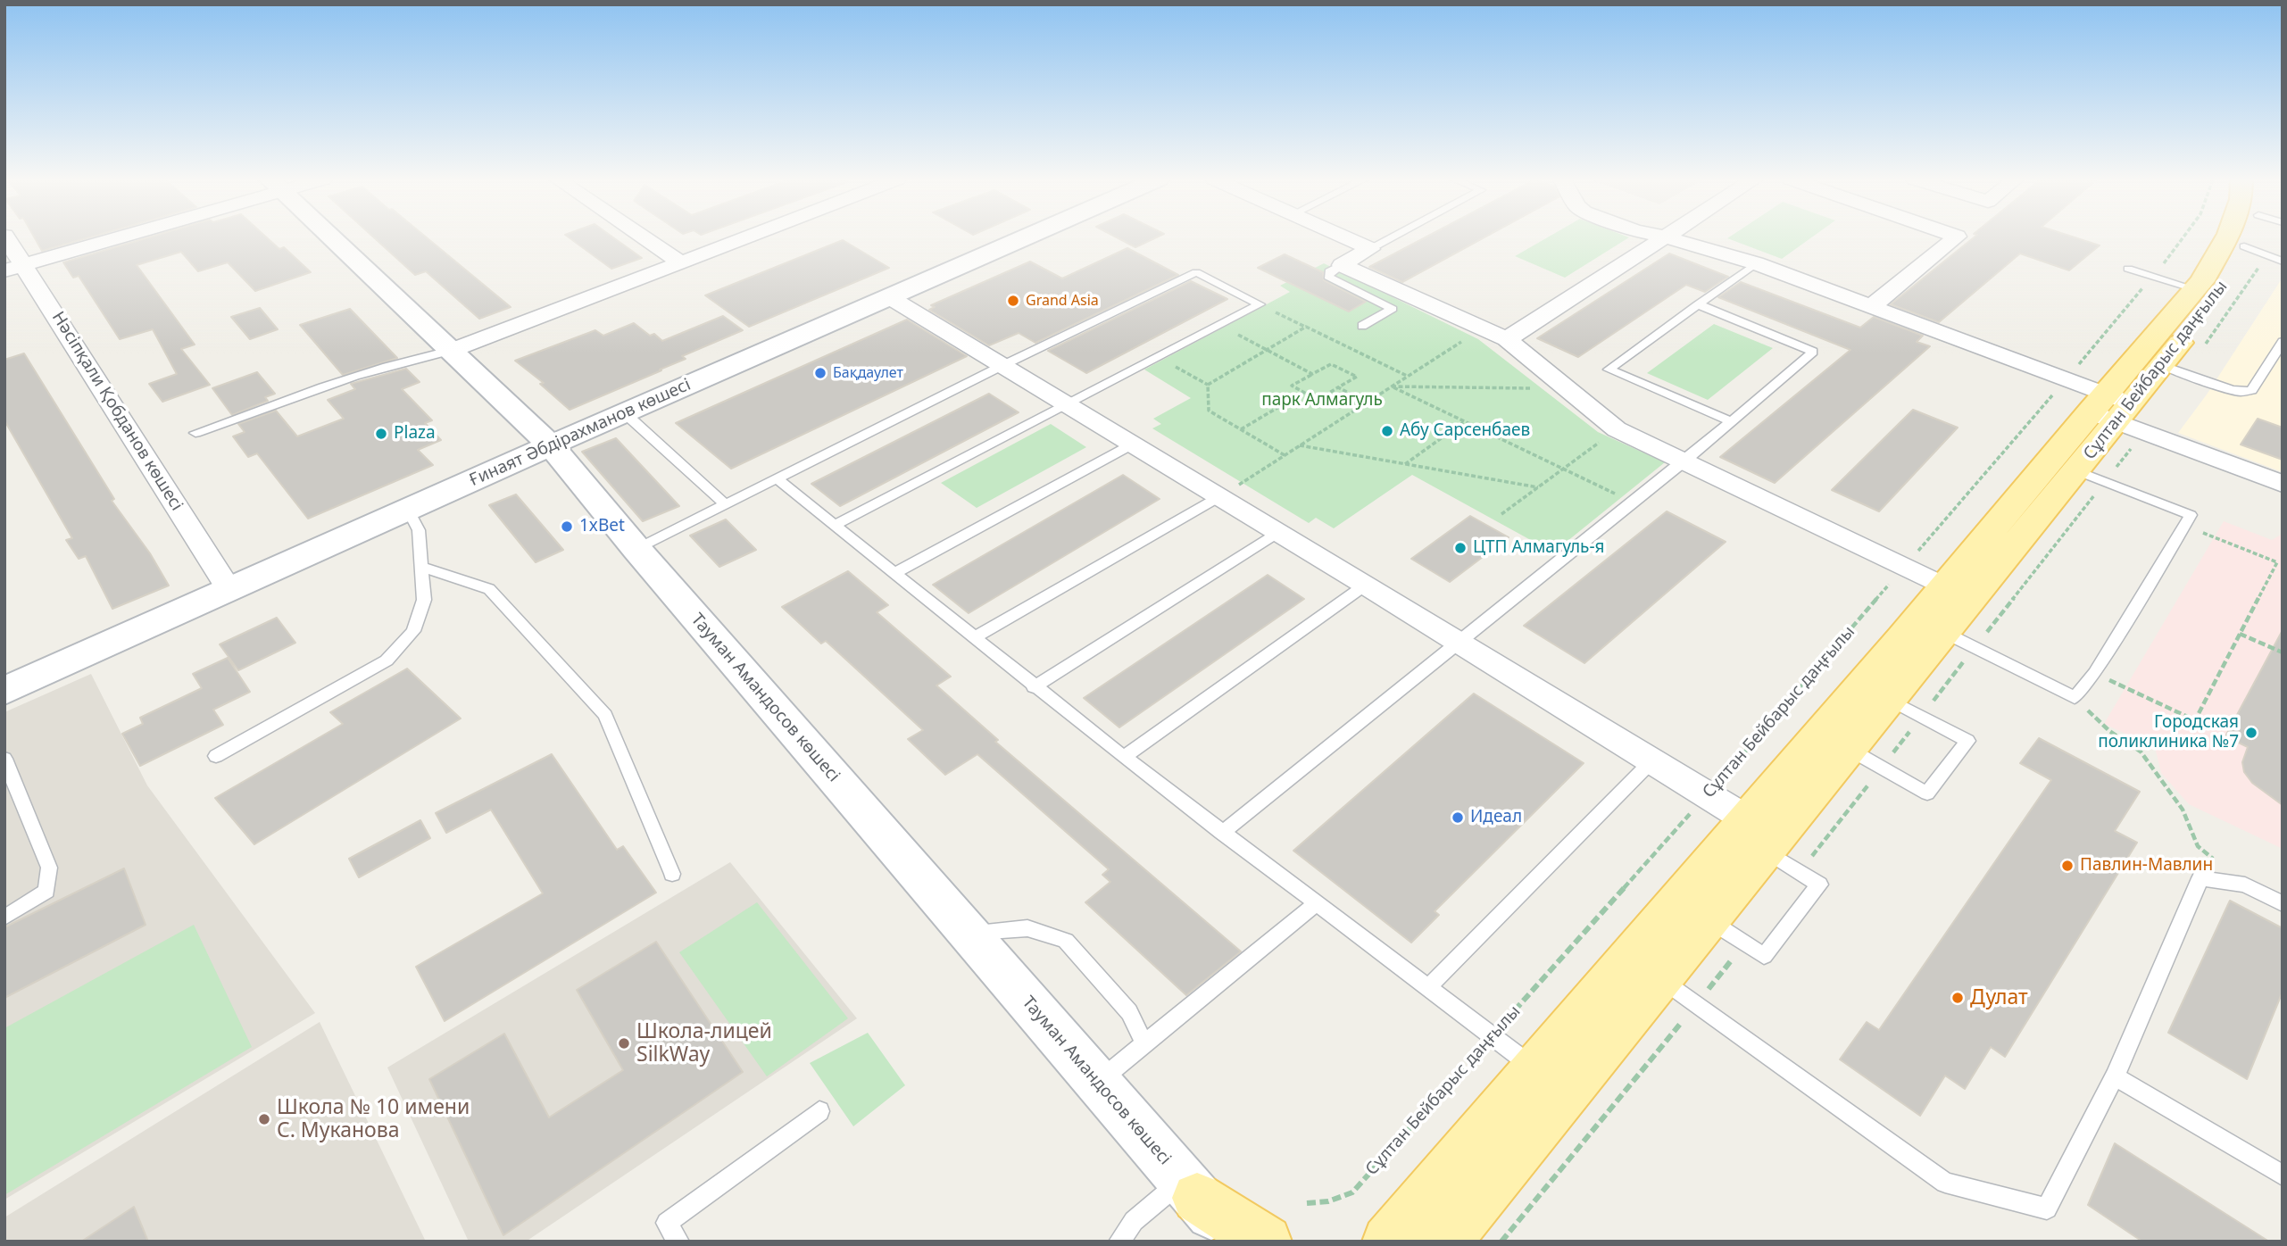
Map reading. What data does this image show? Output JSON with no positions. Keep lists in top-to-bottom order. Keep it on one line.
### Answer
{"streets":{"main road":["Сұлтан Бейбарыс даңғылы","Ғинаят Әбдірахманов көшесі","Тауман Амандосов көшесі"],"street":["Нәсіпқали Қобданов көшесі"]},"crossings":[["Нәсіпқали Қобданов көшесі","Ғинаят Әбдірахманов көшесі"],["Ғинаят Әбдірахманов көшесі","Тауман Амандосов көшесі"]],"parks":["парк Алмагуль"],"places":["Grand Asia","Бақдаулет","Абу Сарсенбаев","Plaza","1xBet","ЦТП Алмагуль-я","Городская поликлиника №7","Идеал","Павлин-Мавлин","Дулат","Школа-лицей SilkWay","Школа № 10 имени С. Муканова"]}
